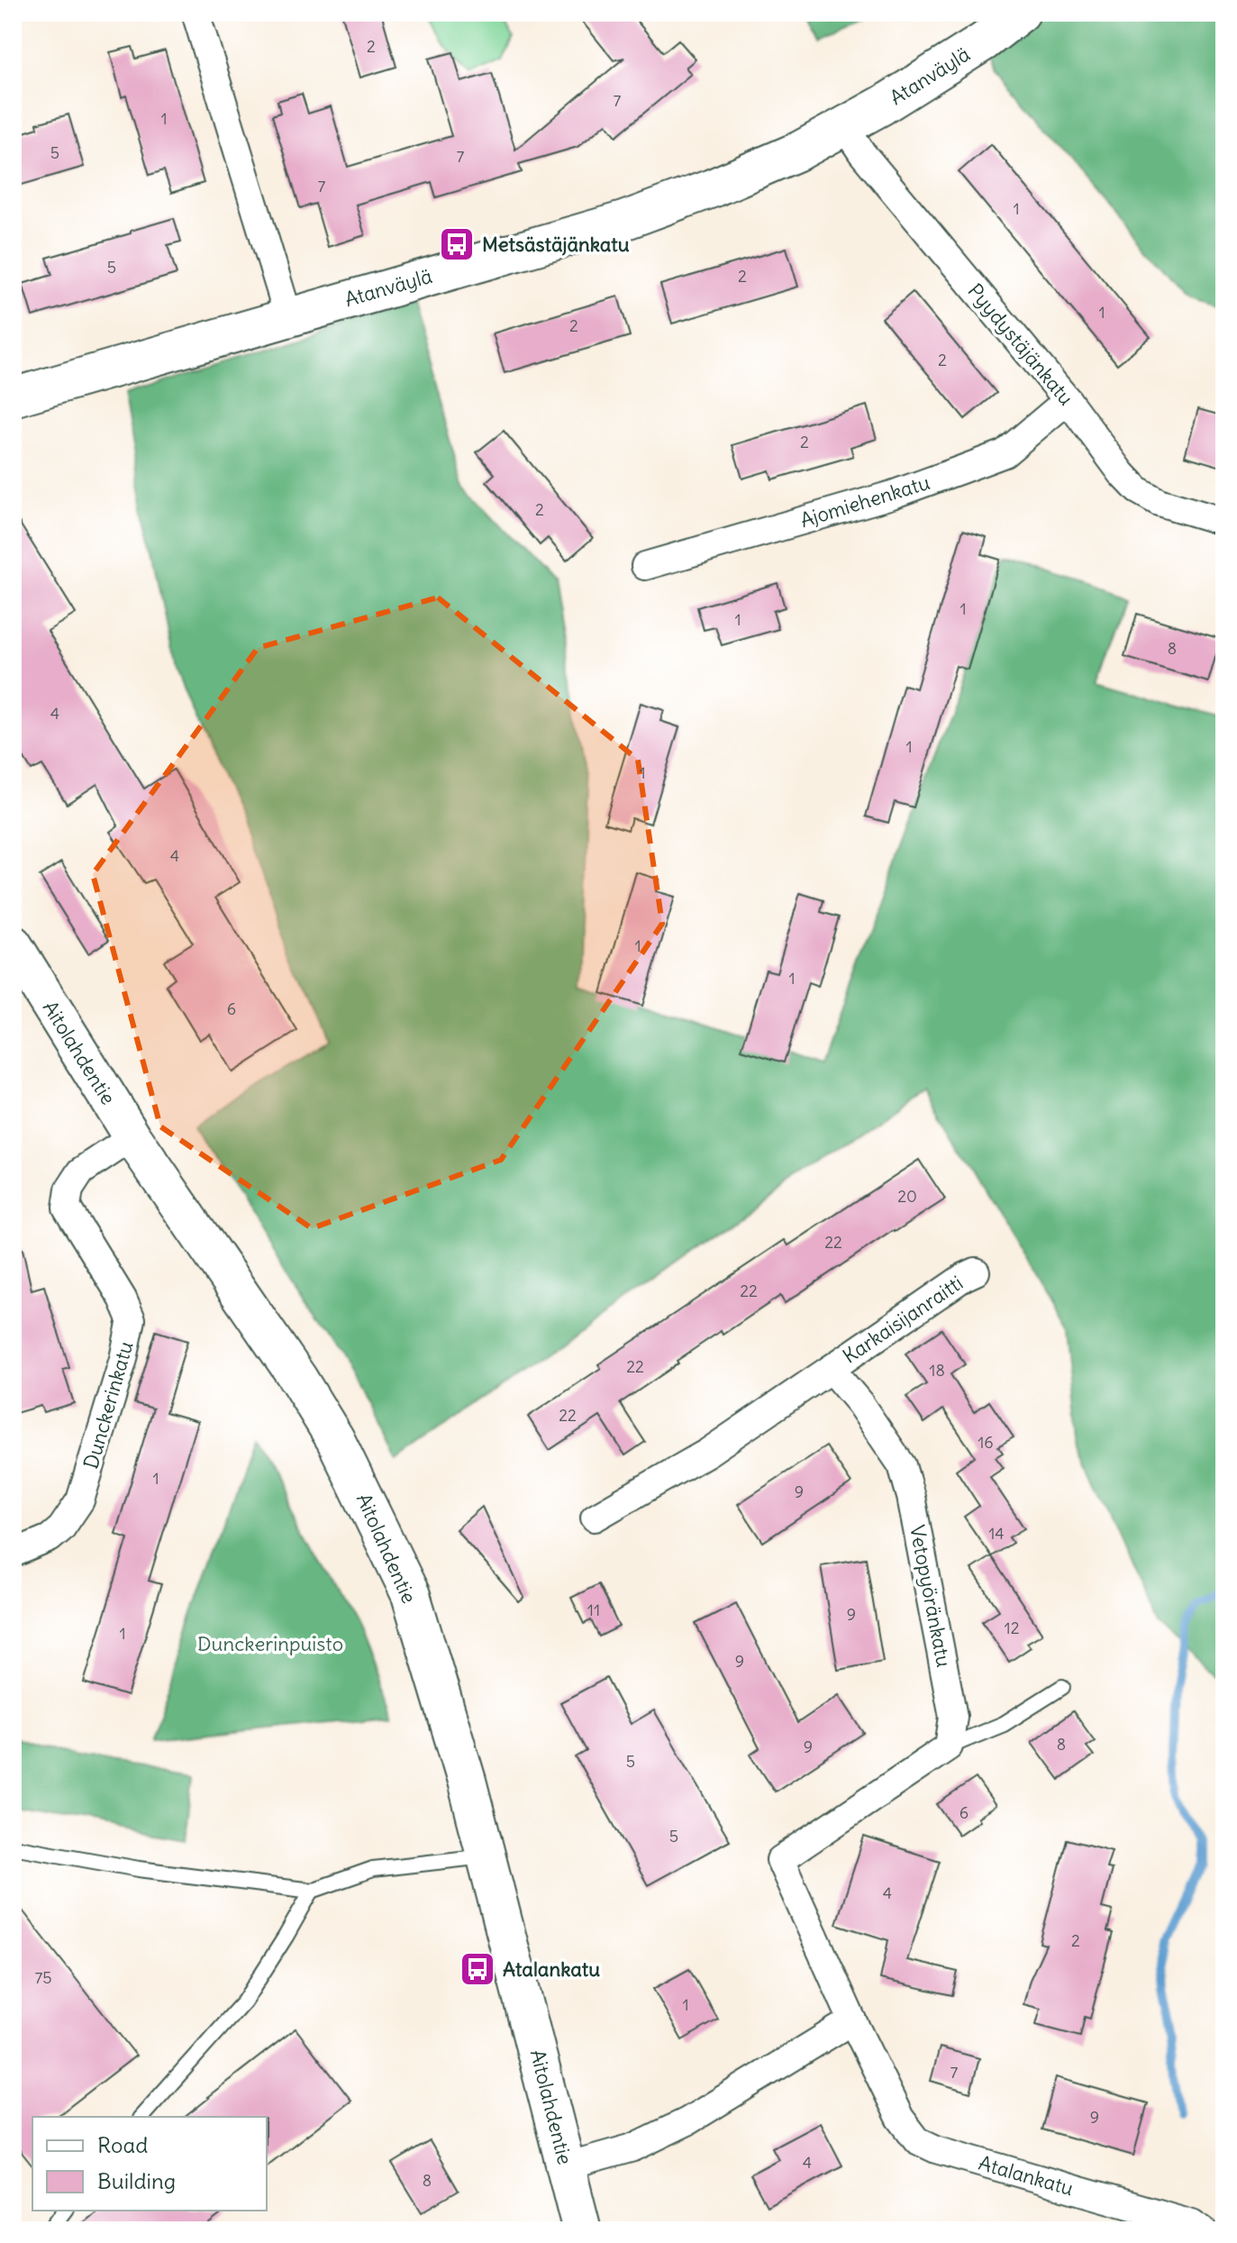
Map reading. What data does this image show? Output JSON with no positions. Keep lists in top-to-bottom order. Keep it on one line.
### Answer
{"streets":{"main road":["Atanväylä","Aitolahdentie"],"street":["Pyydystäjänkatu","Ajomiehenkatu","Karkaisijanraitti","Dunckerinkatu","Vetopyöränkatu","Atalankatu"]},"crossings":[["Atanväylä","Pyydystäjänkatu"],["Pyydystäjänkatu","Ajomiehenkatu"],["Aitolahdentie","Dunckerinkatu"],["Karkaisijanraitti","Vetopyöränkatu"]],"parks":["Dunckerinpuisto"],"places":{"bus stop":["Metsästäjänkatu","Atalankatu"]},"house_numbers":["2","7","1","5","7","7","1","5","2","1","2","2","2","2","1","1","8","4","1","1","4","1","1","6","20","22","22","22","18","22","16","1","9","14","11","9","12","1","9","8","9","5","6","5","4","2","75","1","7","9","4","8"],"legend":["Road","Building"]}
